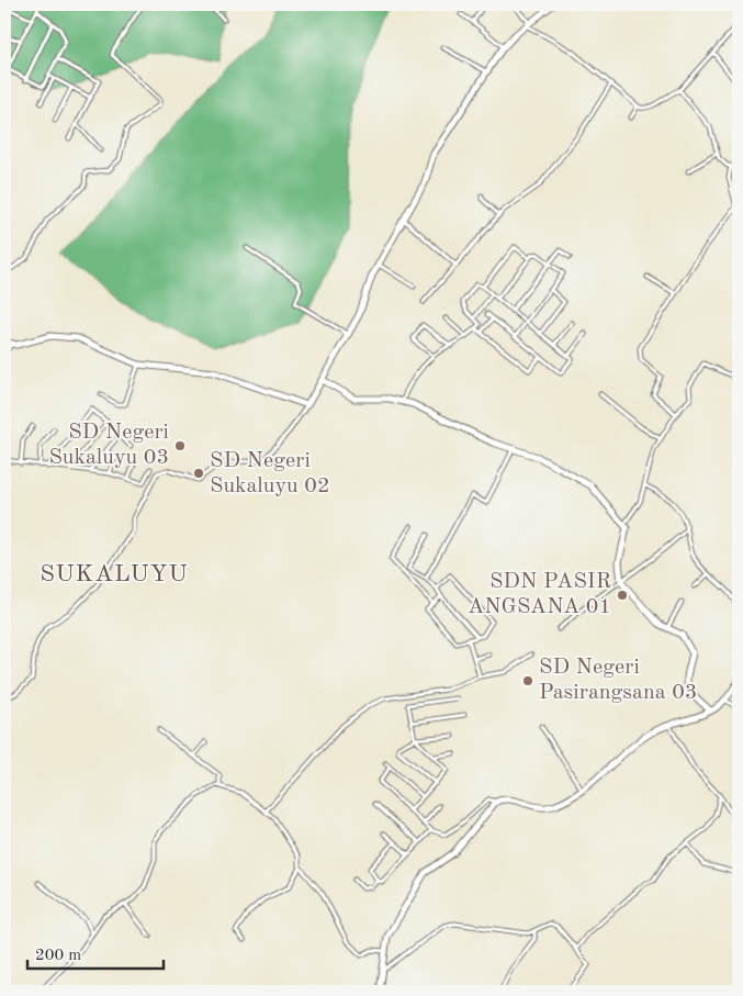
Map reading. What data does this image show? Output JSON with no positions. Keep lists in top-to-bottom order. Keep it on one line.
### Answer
{"districts":["SUKALUYU"],"places":["SD Negeri Sukaluyu 03","SD Negeri Sukaluyu 02","SDN PASIR ANGSANA 01","SD Negeri Pasirangsana 03"],"scale_bar":"200 m"}
